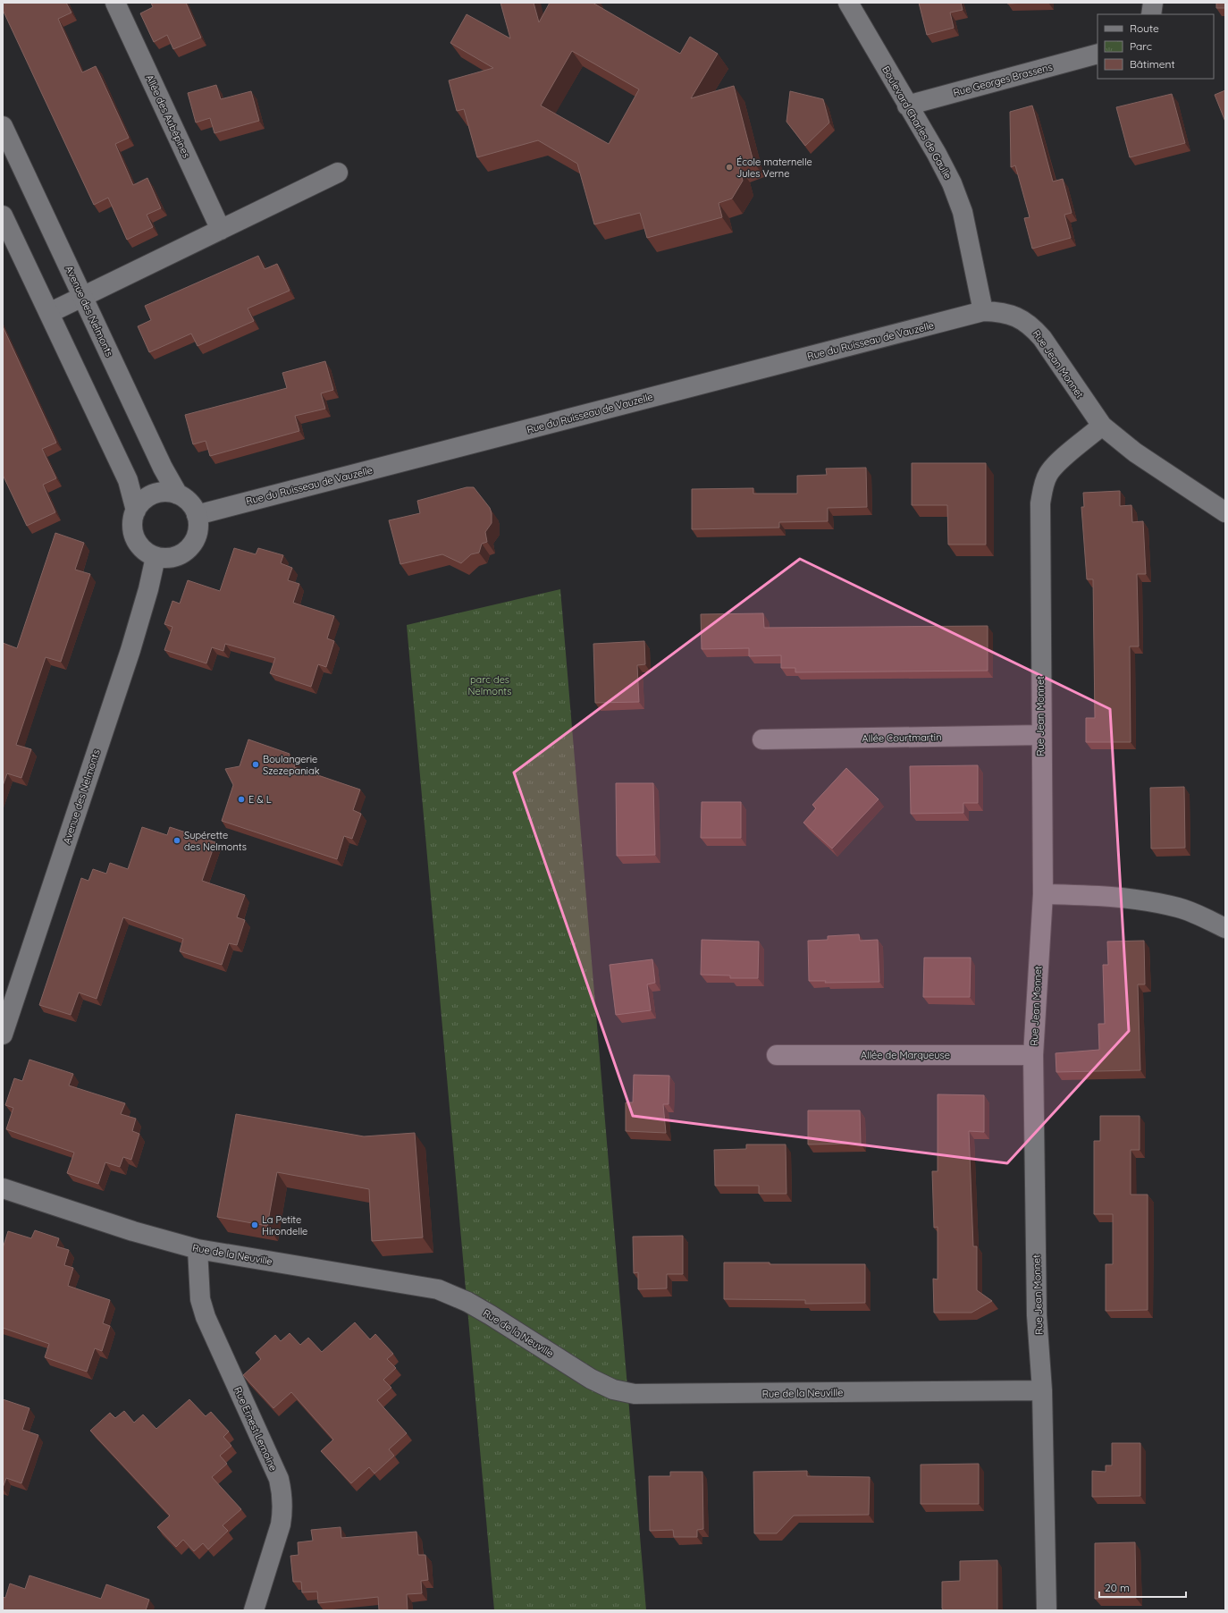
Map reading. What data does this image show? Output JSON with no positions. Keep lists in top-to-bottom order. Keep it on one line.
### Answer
{"streets":{"street":["Rue Georges Brassens","Allée des Aubépines","Boulevard Charles de Gaulle","Avenue des Nelmonts","Rue du Ruisseau de Vauzelle","Rue Jean Monnet","Allée Courtmartin","Allée de Marqueuse","Rue de la Neuville","Rue Ernest Lemoine"]},"crossings":[["Rue Georges Brassens","Boulevard Charles de Gaulle"],["Boulevard Charles de Gaulle","Rue du Ruisseau de Vauzelle"],["Boulevard Charles de Gaulle","Rue Jean Monnet"],["Avenue des Nelmonts","Rue du Ruisseau de Vauzelle"],["Rue du Ruisseau de Vauzelle","Rue Jean Monnet"],["Rue Jean Monnet","Allée Courtmartin"],["Rue Jean Monnet","Allée de Marqueuse"],["Rue Jean Monnet","Rue de la Neuville"],["Rue de la Neuville","Rue Ernest Lemoine"]],"parks":["parc des Nelmonts"],"places":["École maternelle Jules Verne","Boulangerie Szezepaniak","E & L","Supérette des Nelmonts","La Petite Hirondelle"],"legend":["Route","Parc","Bâtiment"],"scale_bar":"20 m"}
